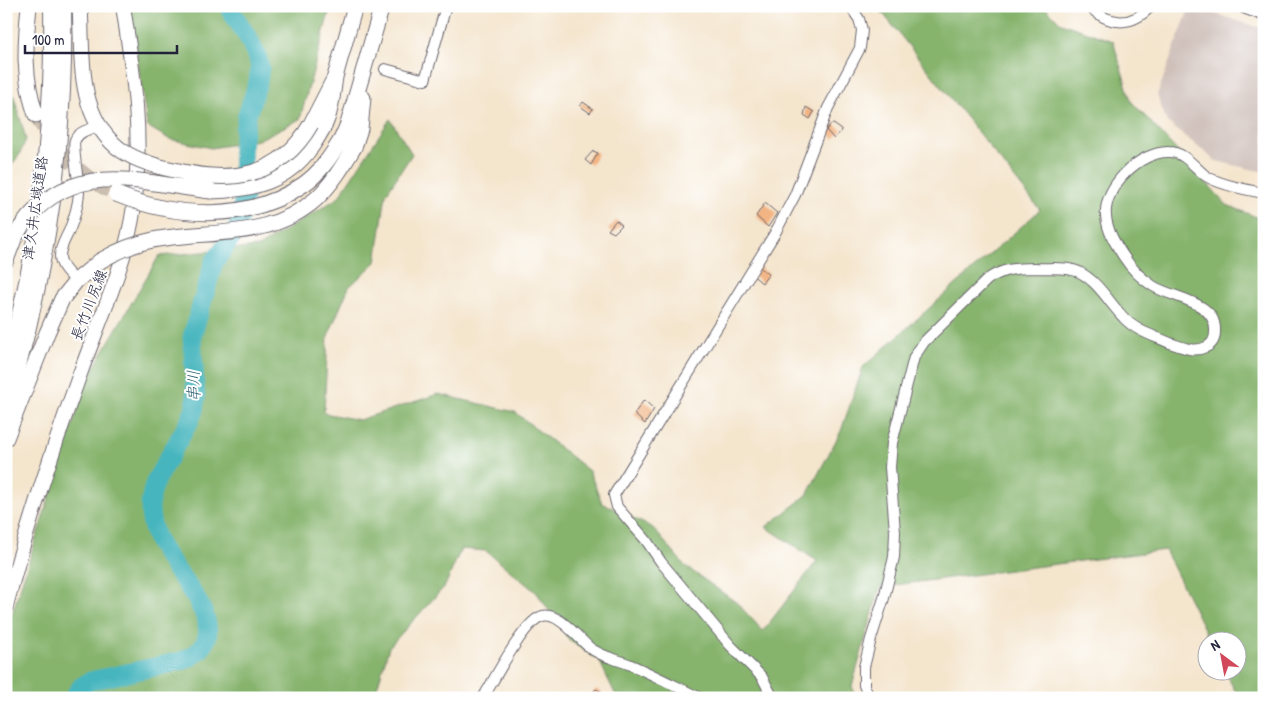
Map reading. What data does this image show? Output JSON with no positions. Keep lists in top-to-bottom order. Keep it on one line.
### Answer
{"streets":{"main road":["津久井広域道路","長竹川尻線"]},"water":["串川"],"scale_bar":"100 m","north":"top left"}
